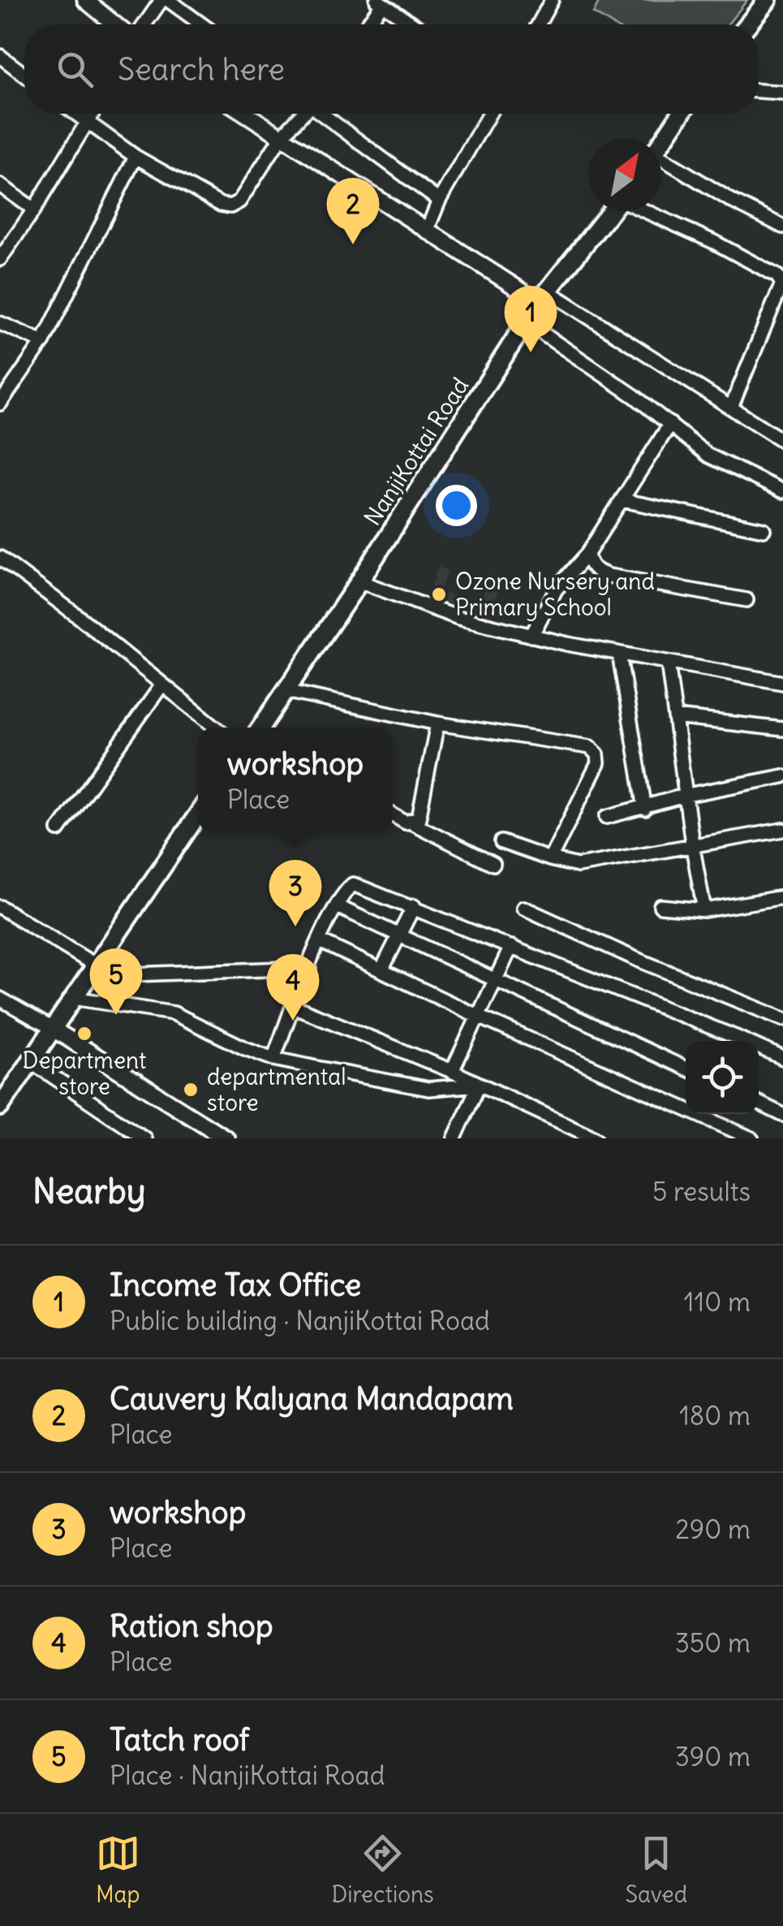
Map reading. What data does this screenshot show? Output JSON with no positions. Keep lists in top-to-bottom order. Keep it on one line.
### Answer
{"streets":{"main road":["NanjiKottai Road"]},"places":["Ozone Nursery and Primary School","Department store","departmental store"],"north":"top right","page":{"search":"Search here","pins":["2","1","3","5","4"],"popup":["workshop","Place"],"heading":["Nearby","5 results"],"list":[{"mark":"1","name":"Income Tax Office","note":"Public building · NanjiKottai Road","value":"110 m"},{"mark":"2","name":"Cauvery Kalyana Mandapam","note":"Place","value":"180 m"},{"mark":"3","name":"workshop","note":"Place","value":"290 m"},{"mark":"4","name":"Ration shop","note":"Place","value":"350 m"},{"mark":"5","name":"Tatch roof","note":"Place · NanjiKottai Road","value":"390 m"}],"nav":["Map","Directions","Saved"]}}
